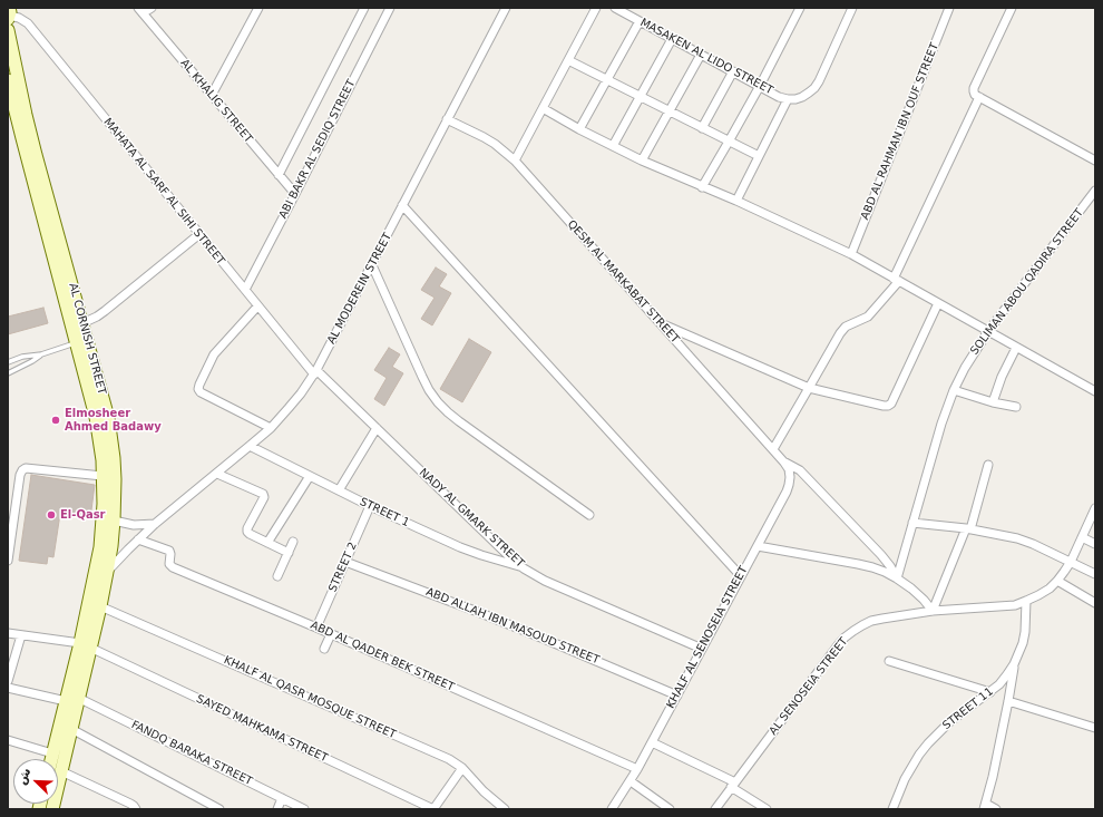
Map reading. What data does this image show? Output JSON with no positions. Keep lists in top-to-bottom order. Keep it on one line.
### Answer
{"streets":{"street":["MASAKEN AL LIDO STREET","AL KHALIG STREET","ABD AL RAHMAN IBN OUF STREET","ABI BAKR AL SEDIQ STREET","MAHATA AL SARF AL SIHI STREET","QESM AL MARKABAT STREET","SOLIMAN ABOU QADIRA STREET","AL MODEREIN STREET","AL CORNISH STREET","STREET 1","NADY AL GMARK STREET","STREET 2","ABD ALLAH IBN MASOUD STREET","KHALF AL SENOSEIA STREET","ABD AL QADER BEK STREET","AL SENOSEIA STREET","KHALF AL QASR MOSQUE STREET","STREET 11","SAYED MAHKAMA STREET","FANDQ BARAKA STREET"]},"crossings":[["AL KHALIG STREET","ABI BAKR AL SEDIQ STREET"],["ABI BAKR AL SEDIQ STREET","MAHATA AL SARF AL SIHI STREET"],["MAHATA AL SARF AL SIHI STREET","AL MODEREIN STREET"],["MAHATA AL SARF AL SIHI STREET","NADY AL GMARK STREET"],["QESM AL MARKABAT STREET","AL MODEREIN STREET"],["QESM AL MARKABAT STREET","KHALF AL SENOSEIA STREET"],["AL MODEREIN STREET","AL CORNISH STREET"],["AL MODEREIN STREET","STREET 1"],["AL MODEREIN STREET","NADY AL GMARK STREET"],["AL MODEREIN STREET","ABD AL QADER BEK STREET"],["AL CORNISH STREET","KHALF AL QASR MOSQUE STREET"],["AL CORNISH STREET","SAYED MAHKAMA STREET"],["AL CORNISH STREET","FANDQ BARAKA STREET"],["STREET 1","NADY AL GMARK STREET"],["STREET 1","STREET 2"],["NADY AL GMARK STREET","KHALF AL SENOSEIA STREET"],["STREET 2","ABD ALLAH IBN MASOUD STREET"],["STREET 2","ABD AL QADER BEK STREET"],["ABD ALLAH IBN MASOUD STREET","KHALF AL SENOSEIA STREET"],["KHALF AL SENOSEIA STREET","ABD AL QADER BEK STREET"],["AL SENOSEIA STREET","STREET 11"]],"places":["Elmosheer Ahmed Badawy","El-Qasr"],"north":"top left"}
